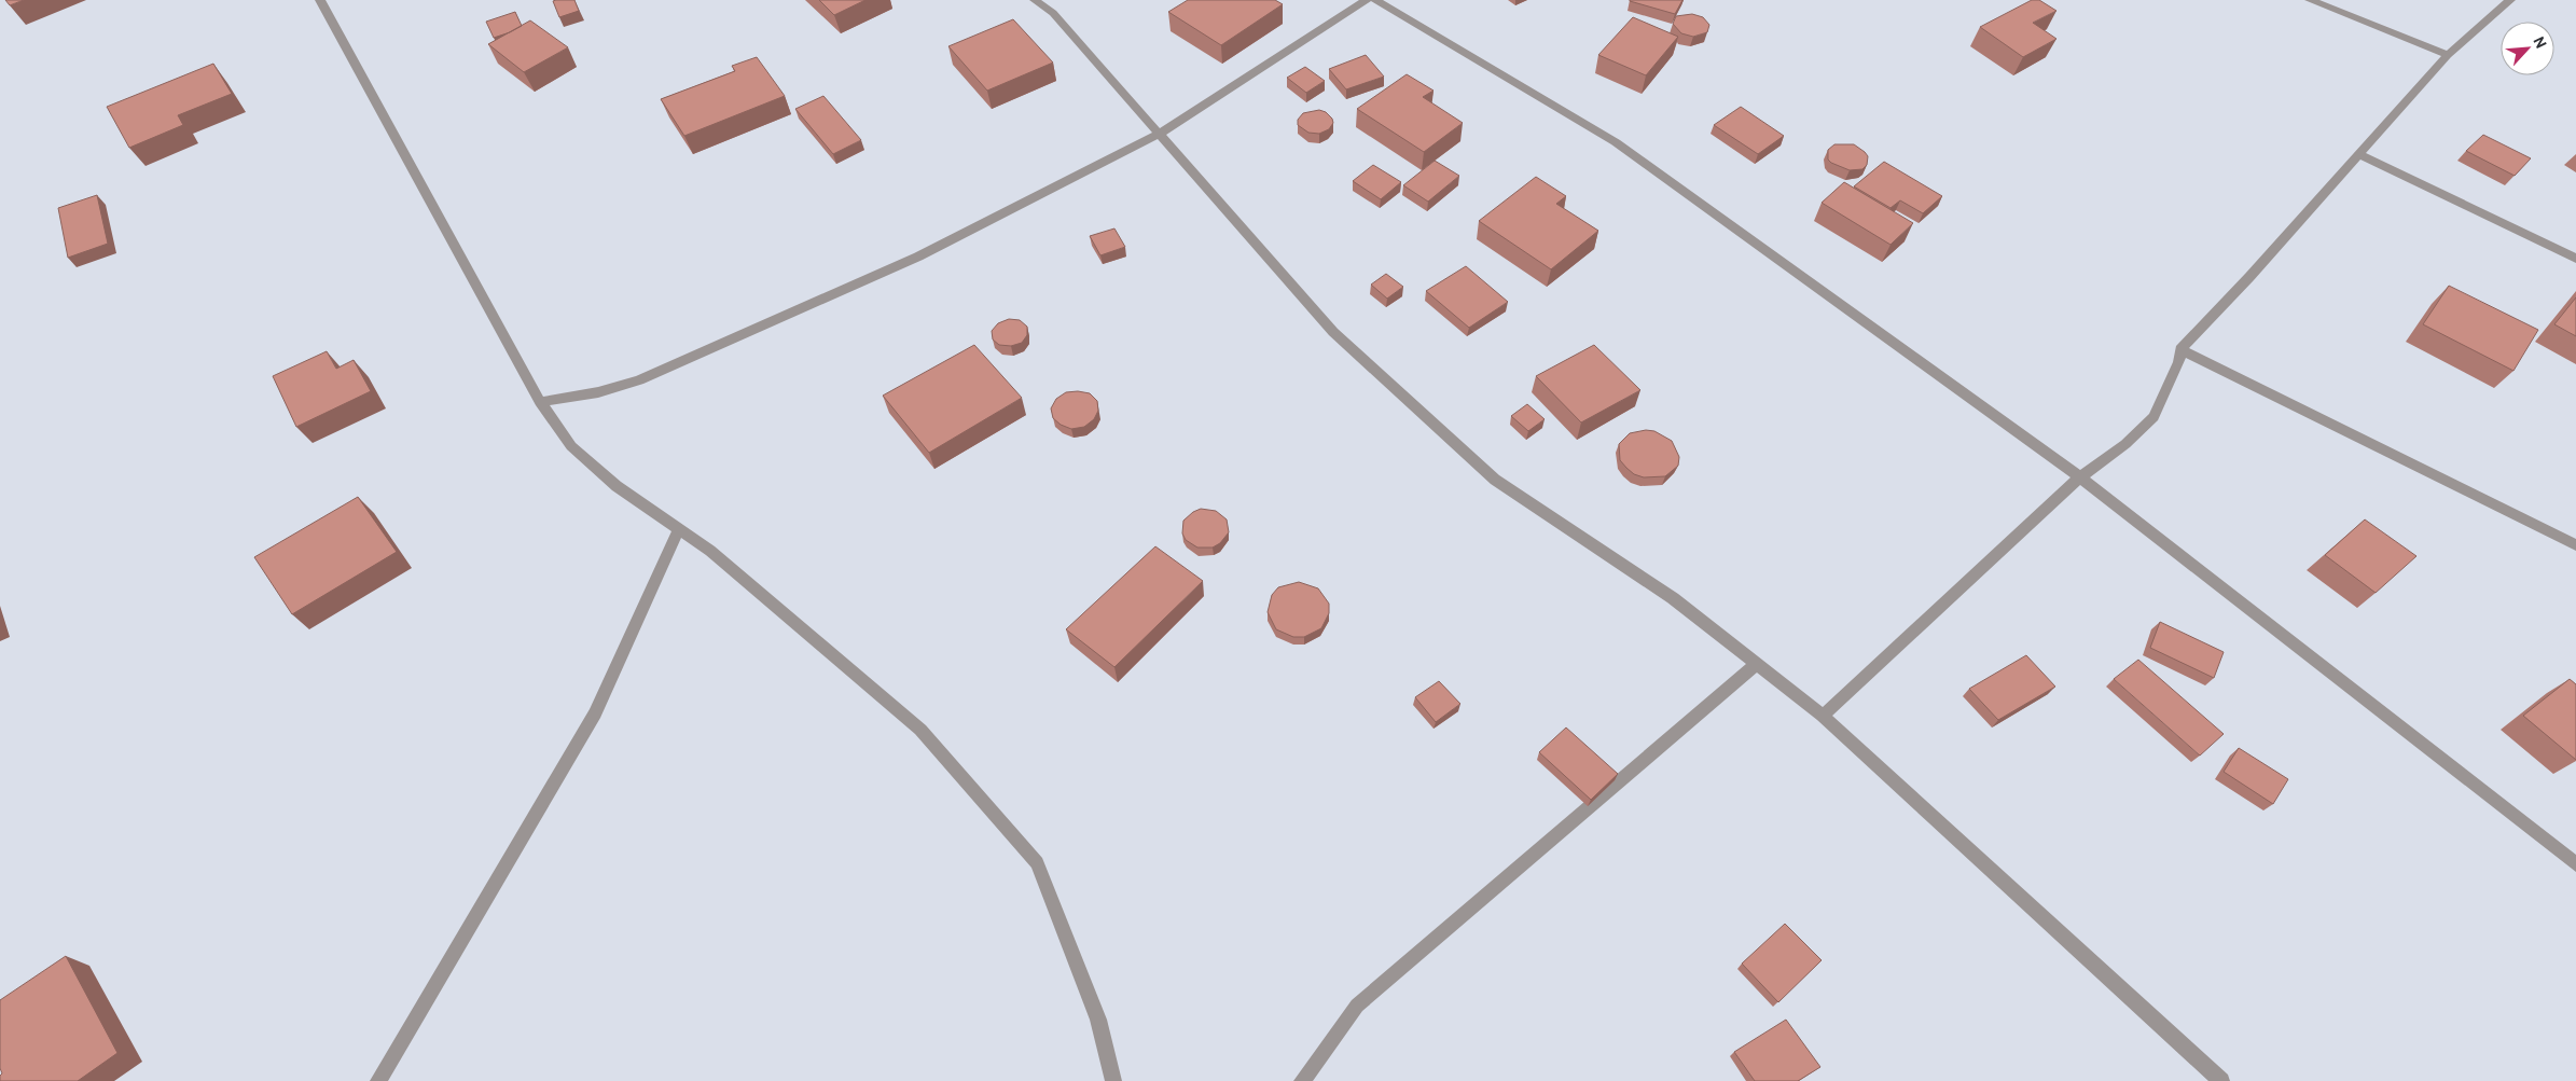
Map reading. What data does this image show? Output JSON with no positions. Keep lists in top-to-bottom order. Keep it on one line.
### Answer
{"north":"top right"}
